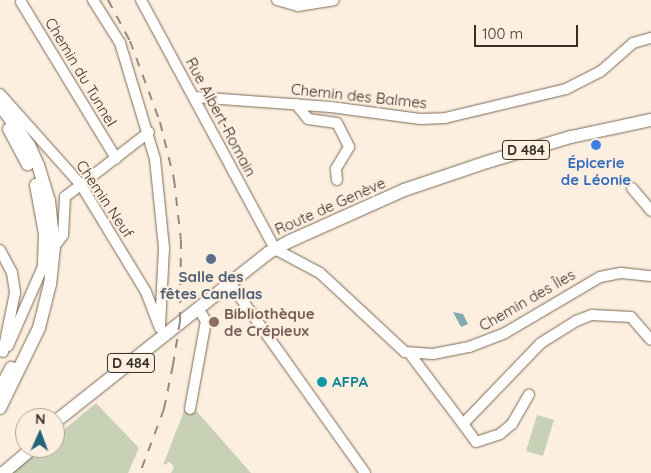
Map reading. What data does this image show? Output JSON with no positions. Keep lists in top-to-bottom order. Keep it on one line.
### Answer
{"streets":{"main road":["D 484","Route de Genève"],"street":["Chemin du Tunnel","Chemin des Balmes","Rue Albert-Romain","Chemin Neuf","Chemin des Îles"]},"crossings":[["Chemin des Balmes","Rue Albert-Romain"],["Rue Albert-Romain","Route de Genève"],["Chemin Neuf","Route de Genève"]],"places":["Épicerie de Léonie","Salle des fêtes Canellas","Bibliothèque de Crépieux","AFPA"],"scale_bar":"100 m","north":"top"}
